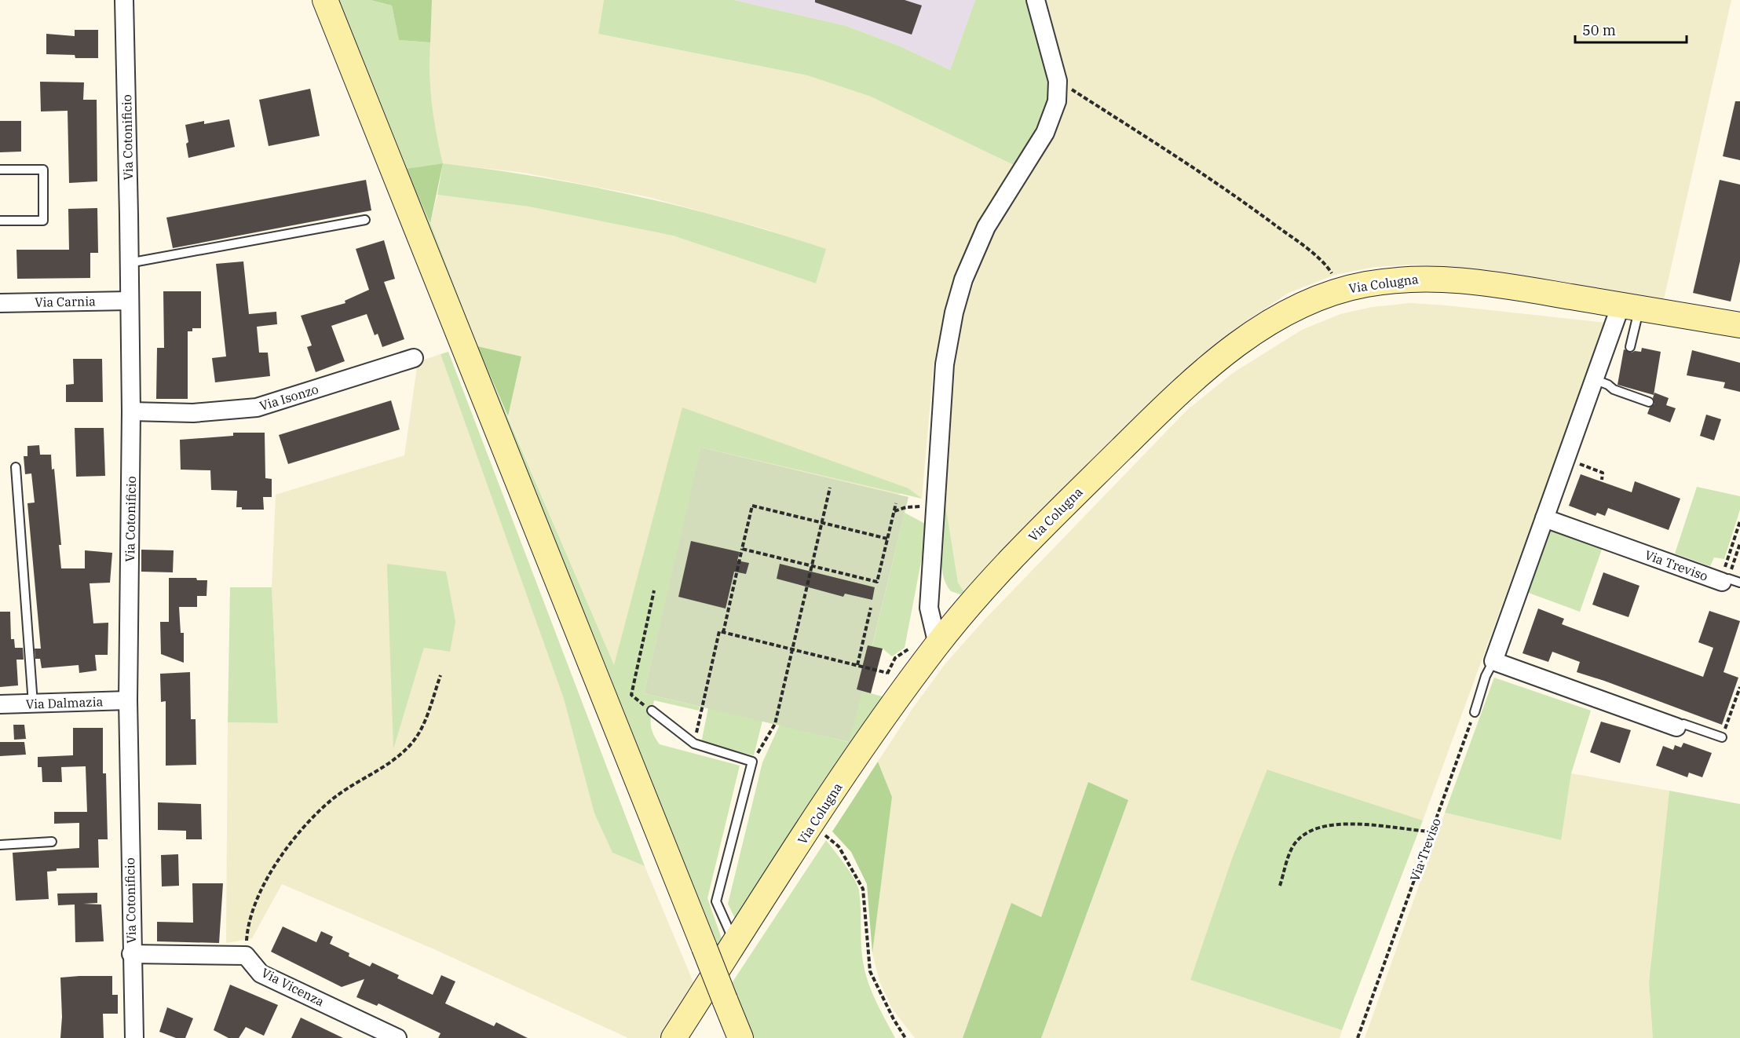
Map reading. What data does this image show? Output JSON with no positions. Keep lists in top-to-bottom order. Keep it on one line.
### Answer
{"streets":{"street":["Via Cotonificio","Via Colugna","Via Carnia","Via Isonzo","Via Treviso","Via Dalmazia","Via Vicenza"]},"crossings":[["Via Cotonificio","Via Carnia"],["Via Cotonificio","Via Isonzo"],["Via Cotonificio","Via Dalmazia"]],"scale_bar":"50 m"}
